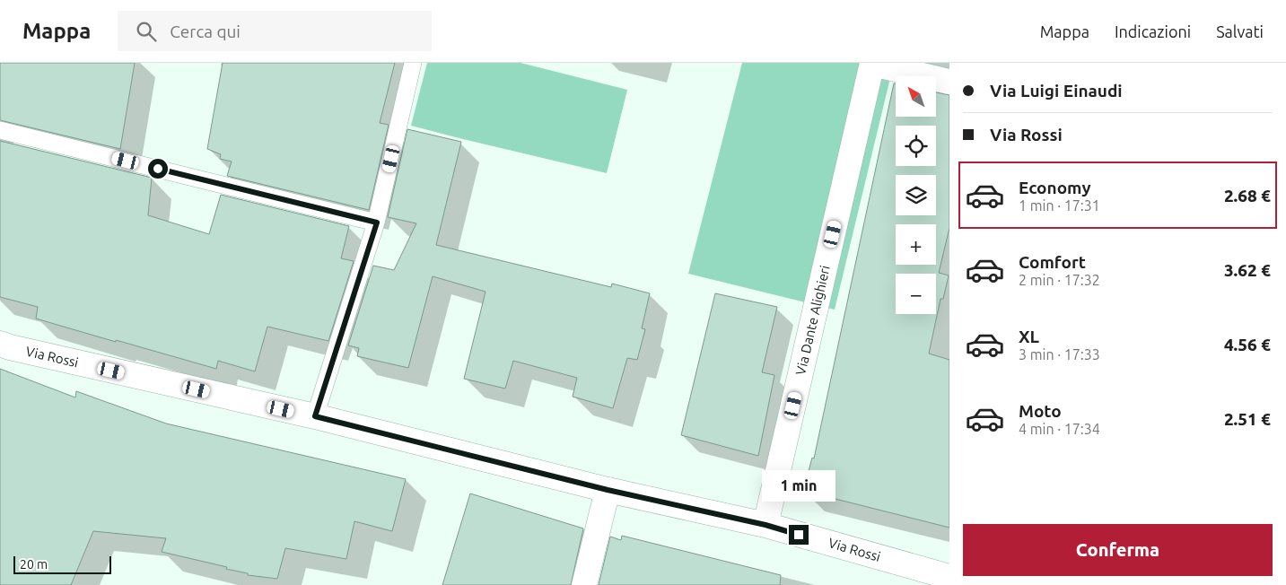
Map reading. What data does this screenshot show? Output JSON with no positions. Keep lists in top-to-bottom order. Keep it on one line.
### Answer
{"streets":{"street":["Via Dante Alighieri","Via Rossi"]},"crossings":[["Via Dante Alighieri","Via Rossi"]],"scale_bar":"20 m","north":"top left","page":{"header":"Mappa","search":"Cerca qui","nav":["Mappa","Indicazioni","Salvati"],"banner":["Via Luigi Einaudi","Via Rossi"],"map_buttons":["+","−"],"list":[{"name":"Economy","note":"1 min · 17:31","value":"2.68 €"},{"name":"Comfort","note":"2 min · 17:32","value":"3.62 €"},{"name":"XL","note":"3 min · 17:33","value":"4.56 €"},{"name":"Moto","note":"4 min · 17:34","value":"2.51 €"}],"bubble":"1 min","buttons":"Conferma","scale":"20 m"}}
